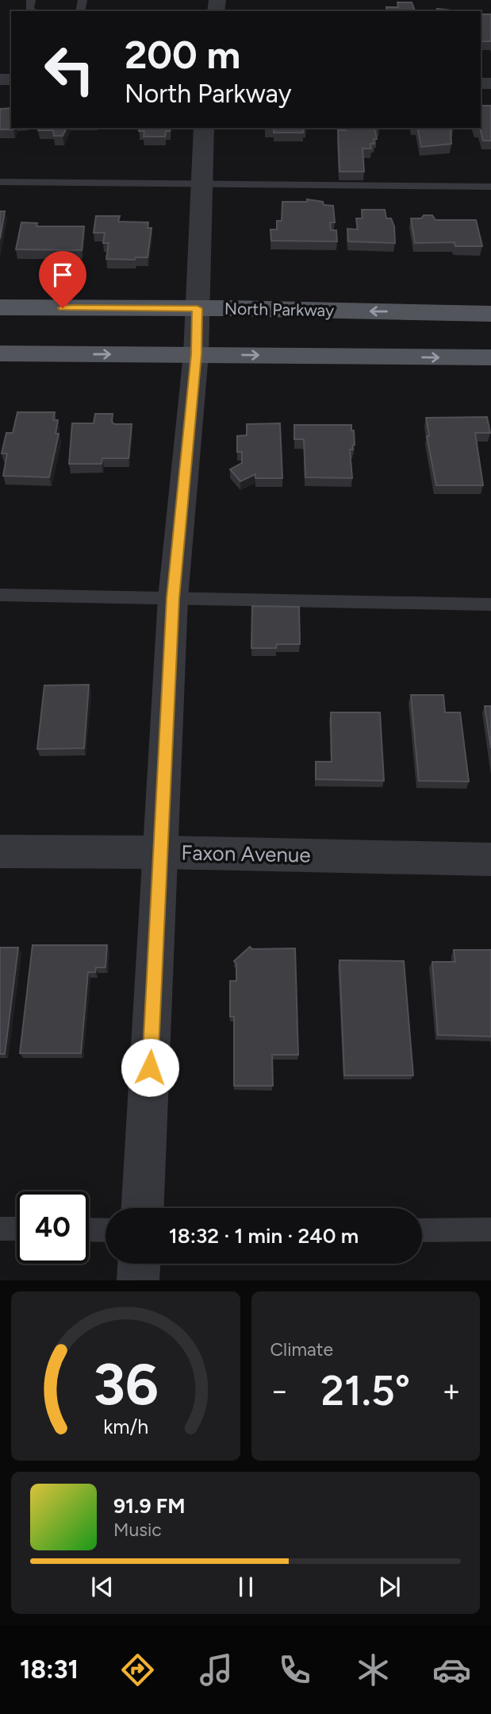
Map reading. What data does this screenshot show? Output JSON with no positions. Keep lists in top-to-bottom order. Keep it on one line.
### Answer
{"streets":{"main road":["North Parkway"],"street":["Faxon Avenue"]},"page":{"turn":["200 m","North Parkway"],"limit":"40","trip":"18:32 · 1 min · 240 m","tile":"Climate","heat":["−","21.5°","+"],"song":["91.9 FM","Music"],"tabs":"18:31","gauge":["36","km/h"]}}
